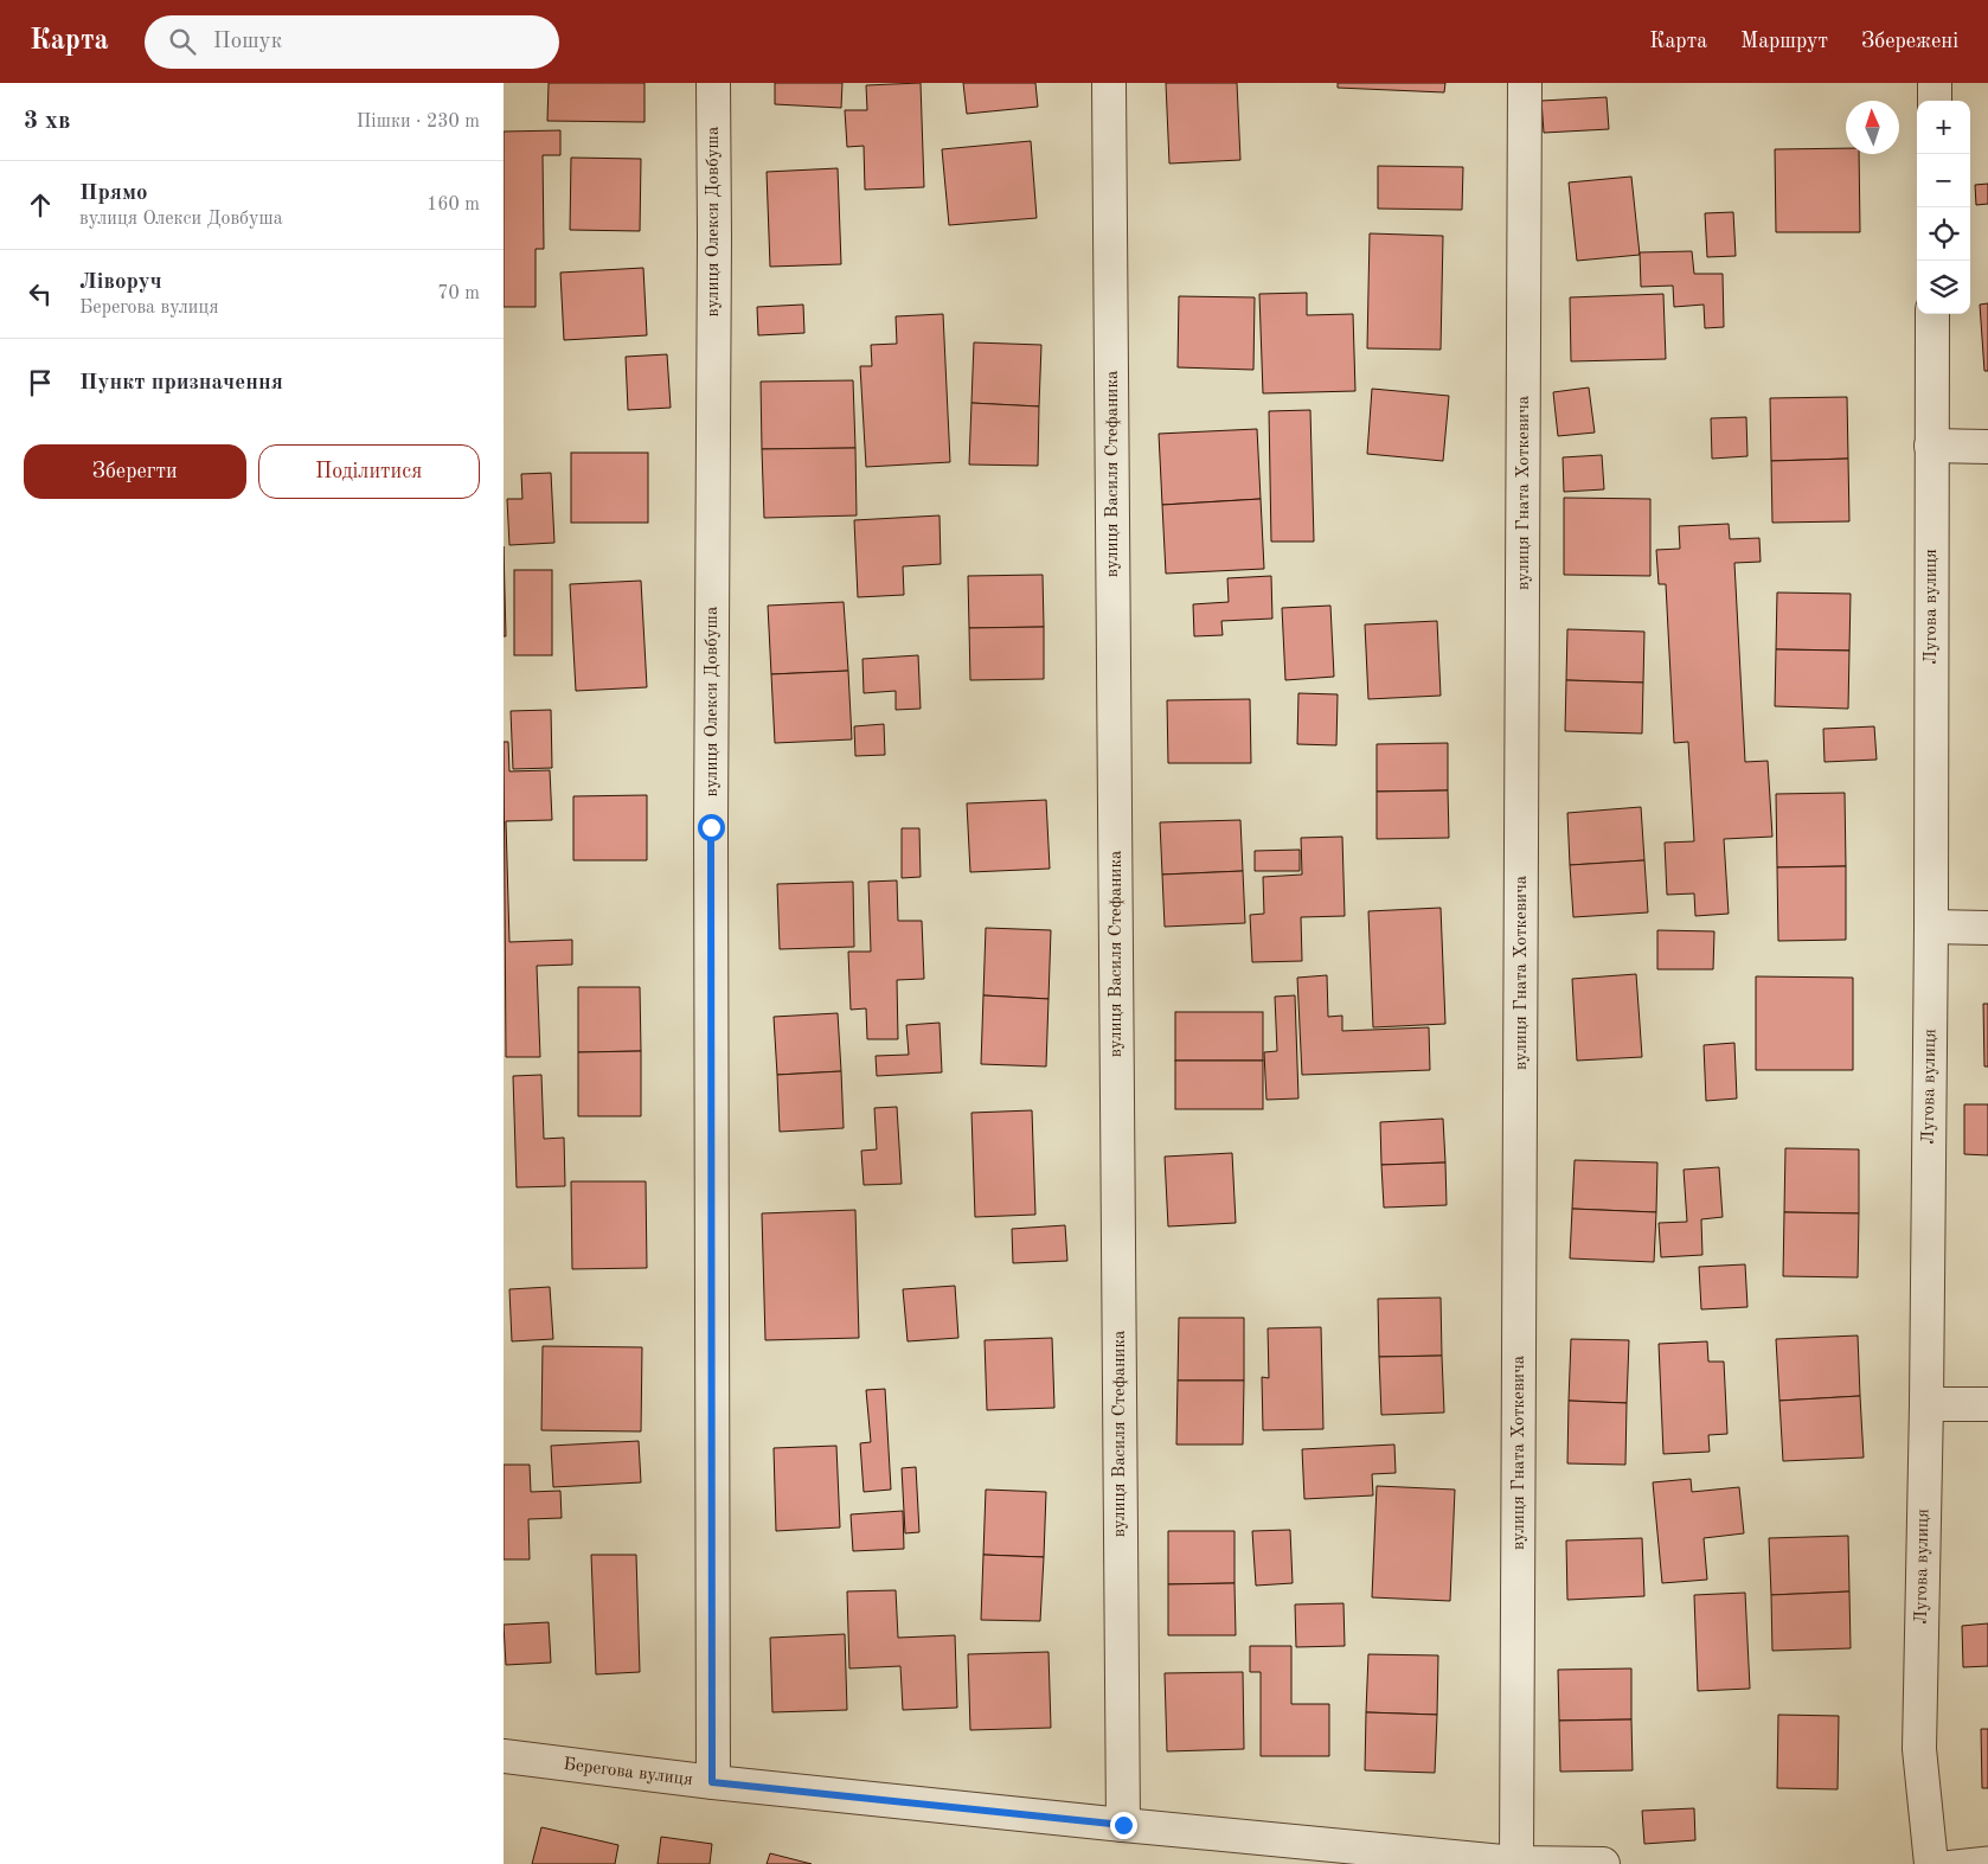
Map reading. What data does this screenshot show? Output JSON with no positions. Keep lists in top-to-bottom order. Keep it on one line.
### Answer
{"streets":{"street":["вулиця Олекси Довбуша","вулиця Василя Стефаника","вулиця Гната Хоткевича","Лугова вулиця","Берегова вулиця"]},"crossings":[["вулиця Олекси Довбуша","Берегова вулиця"],["вулиця Василя Стефаника","Берегова вулиця"],["вулиця Гната Хоткевича","Берегова вулиця"]],"north":"top","page":{"header":"Карта","search":"Пошук","nav":["Карта","Маршрут","Збережені"],"heading":["3 хв","Пішки · 230 m"],"map_buttons":["+","−"],"list":[["Прямо","вулиця Олекси Довбуша","160 m"],["Ліворуч","Берегова вулиця","70 m"],"Пункт призначення"],"buttons":["Зберегти","Поділитися"]}}
